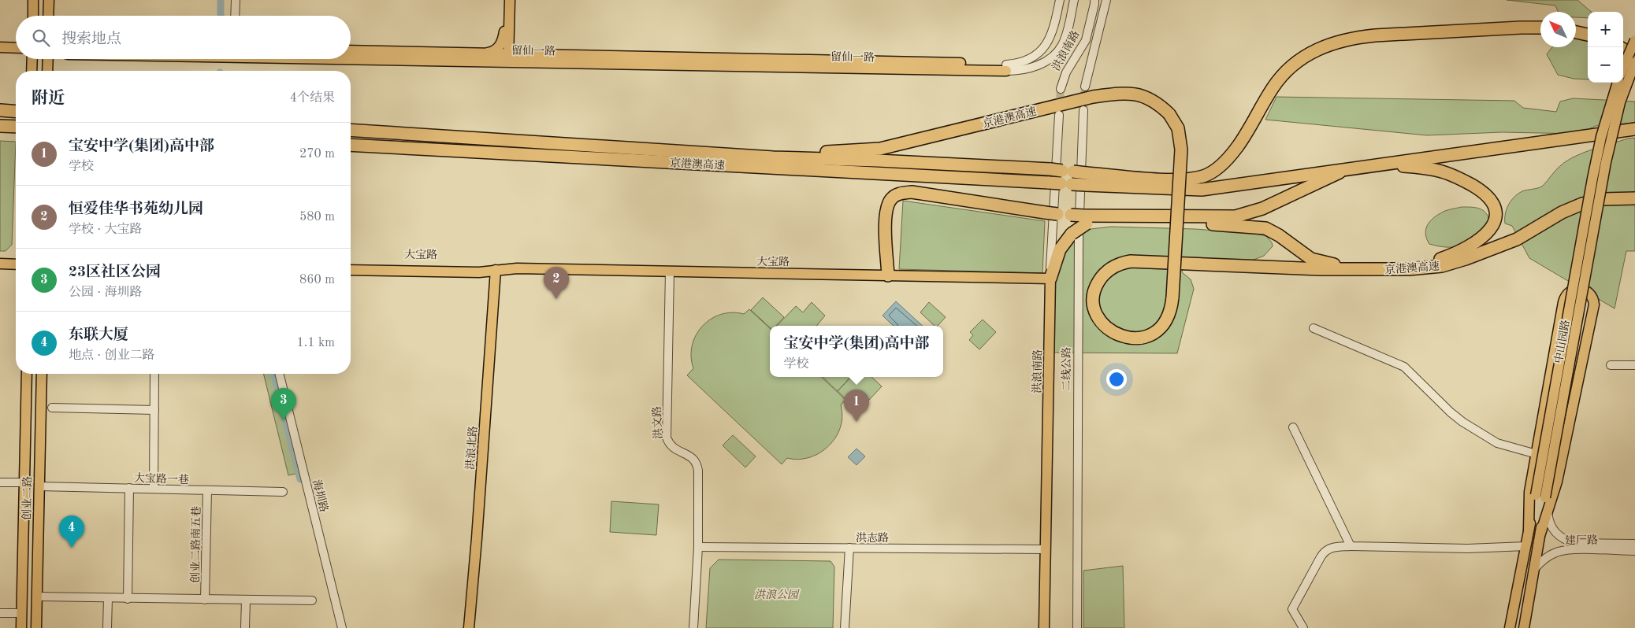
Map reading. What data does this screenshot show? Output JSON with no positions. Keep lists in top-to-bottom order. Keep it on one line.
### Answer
{"streets":{"highway":["京港澳高速"],"main road":["留仙一路","洪浪南路","大宝路","中山园路","洪浪北路","创业二路"],"street":["二线公路","洪文路","大宝路一巷","海圳路","洪志路","建厂路","创业二路南五巷"]},"crossings":[["洪浪南路","大宝路"],["洪浪南路","洪志路"],["大宝路","洪文路"],["大宝路","洪浪北路"],["中山园路","建厂路"],["洪文路","洪志路"],["大宝路一巷","创业二路"],["大宝路一巷","创业二路南五巷"]],"parks":["洪浪公园"],"north":"top left","page":{"map_buttons":["+","−"],"search":"搜索地点","heading":["附近","4个结果"],"list":[{"mark":"1","name":"宝安中学(集团)高中部","note":"学校","value":"270 m"},{"mark":"2","name":"恒爱佳华书苑幼儿园","note":"学校 · 大宝路","value":"580 m"},{"mark":"3","name":"23区社区公园","note":"公园 · 海圳路","value":"860 m"},{"mark":"4","name":"东联大厦","note":"地点 · 创业二路","value":"1.1 km"}],"pins":["2","3","1","4"],"popup":["宝安中学(集团)高中部","学校"]}}
